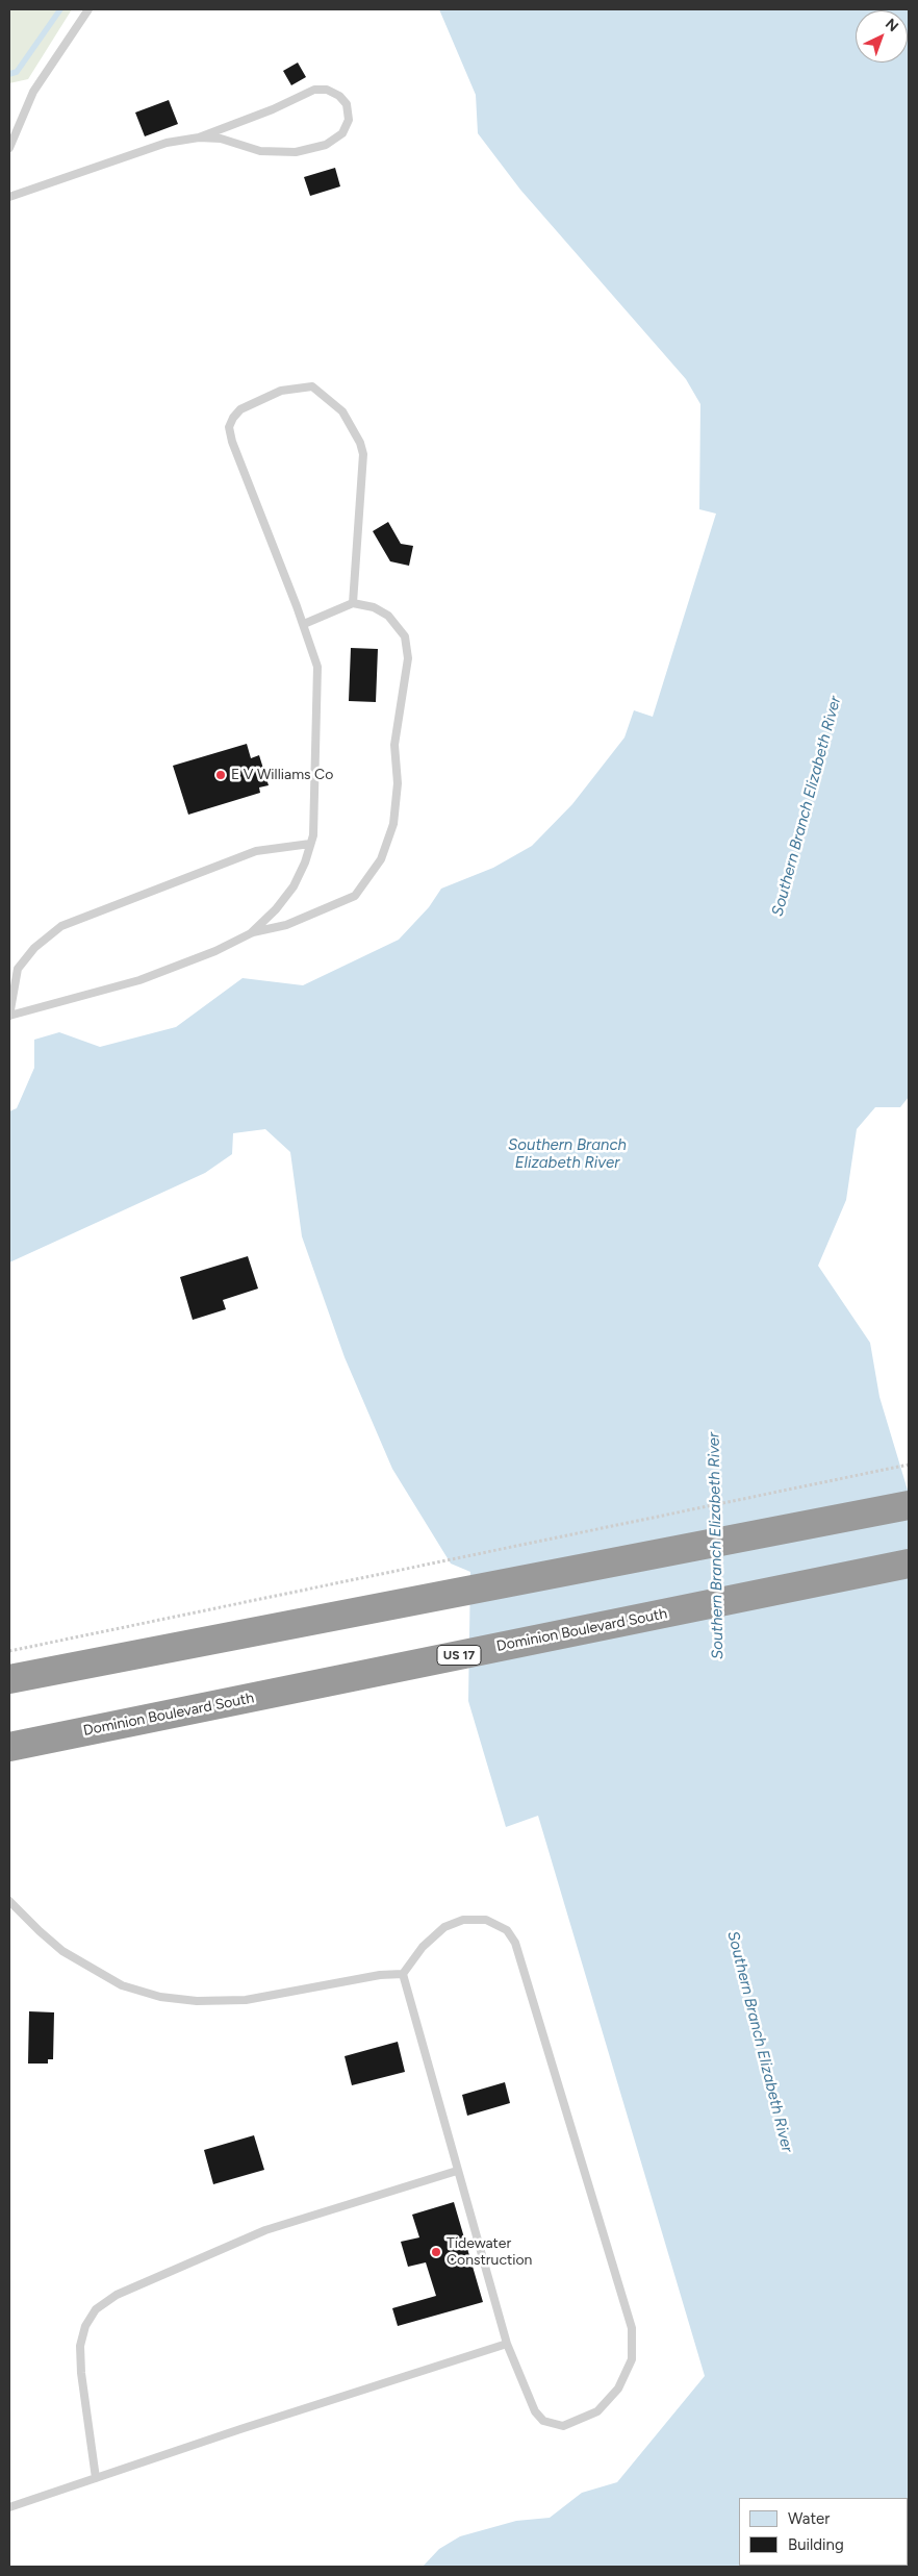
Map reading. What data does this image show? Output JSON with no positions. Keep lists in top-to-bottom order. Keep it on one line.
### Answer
{"streets":{"highway":["Dominion Boulevard South","US 17"]},"water":["Southern Branch Elizabeth River"],"places":["E V Williams Co","Tidewater Construction"],"legend":["Water","Building"],"north":"top right"}
